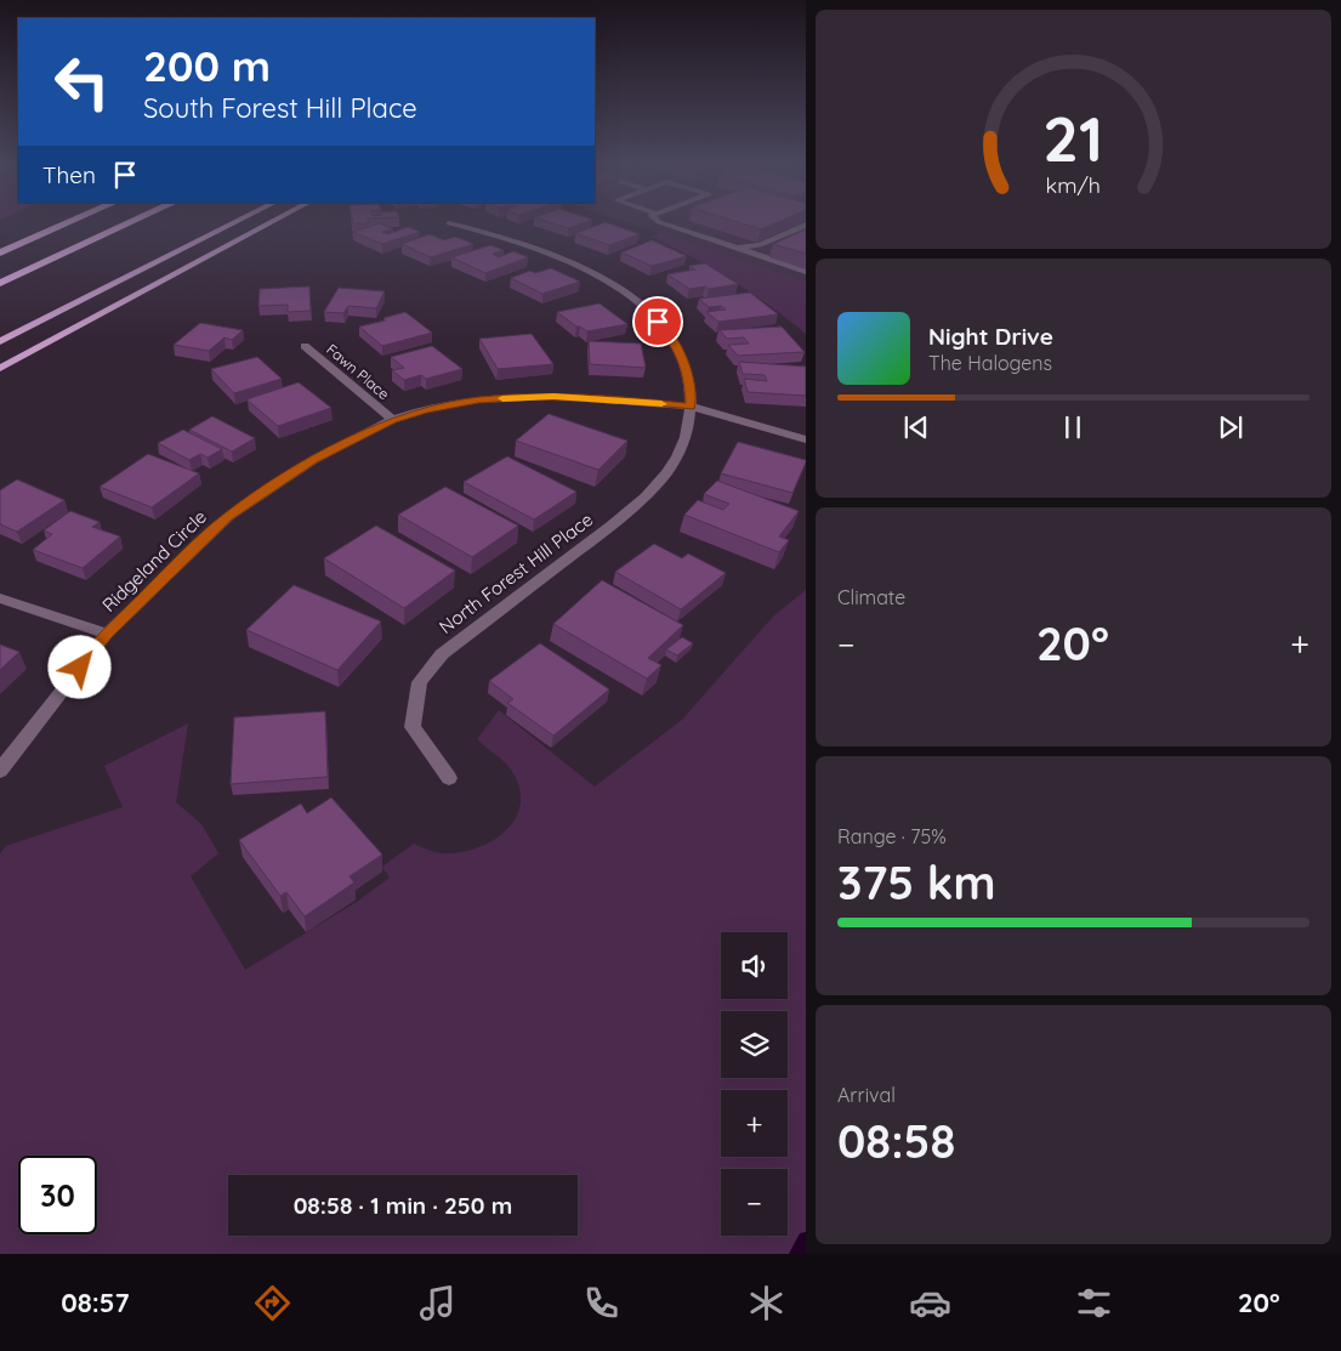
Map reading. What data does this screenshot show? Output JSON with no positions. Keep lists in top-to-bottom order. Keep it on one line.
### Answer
{"streets":{"street":["Fawn Place","Ridgeland Circle","North Forest Hill Place"]},"crossings":[["Fawn Place","Ridgeland Circle"],["Ridgeland Circle","North Forest Hill Place"]],"page":{"turn":["200 m","South Forest Hill Place"],"then":"Then","song":["Night Drive","The Halogens"],"tile":["Climate",["Range · 75%","375 km"],["Arrival","08:58"]],"heat":["−","20°","+"],"map_buttons":["+","−"],"limit":"30","trip":"08:58 · 1 min · 250 m","tabs":["08:57","20°"],"gauge":["21","km/h"]}}
